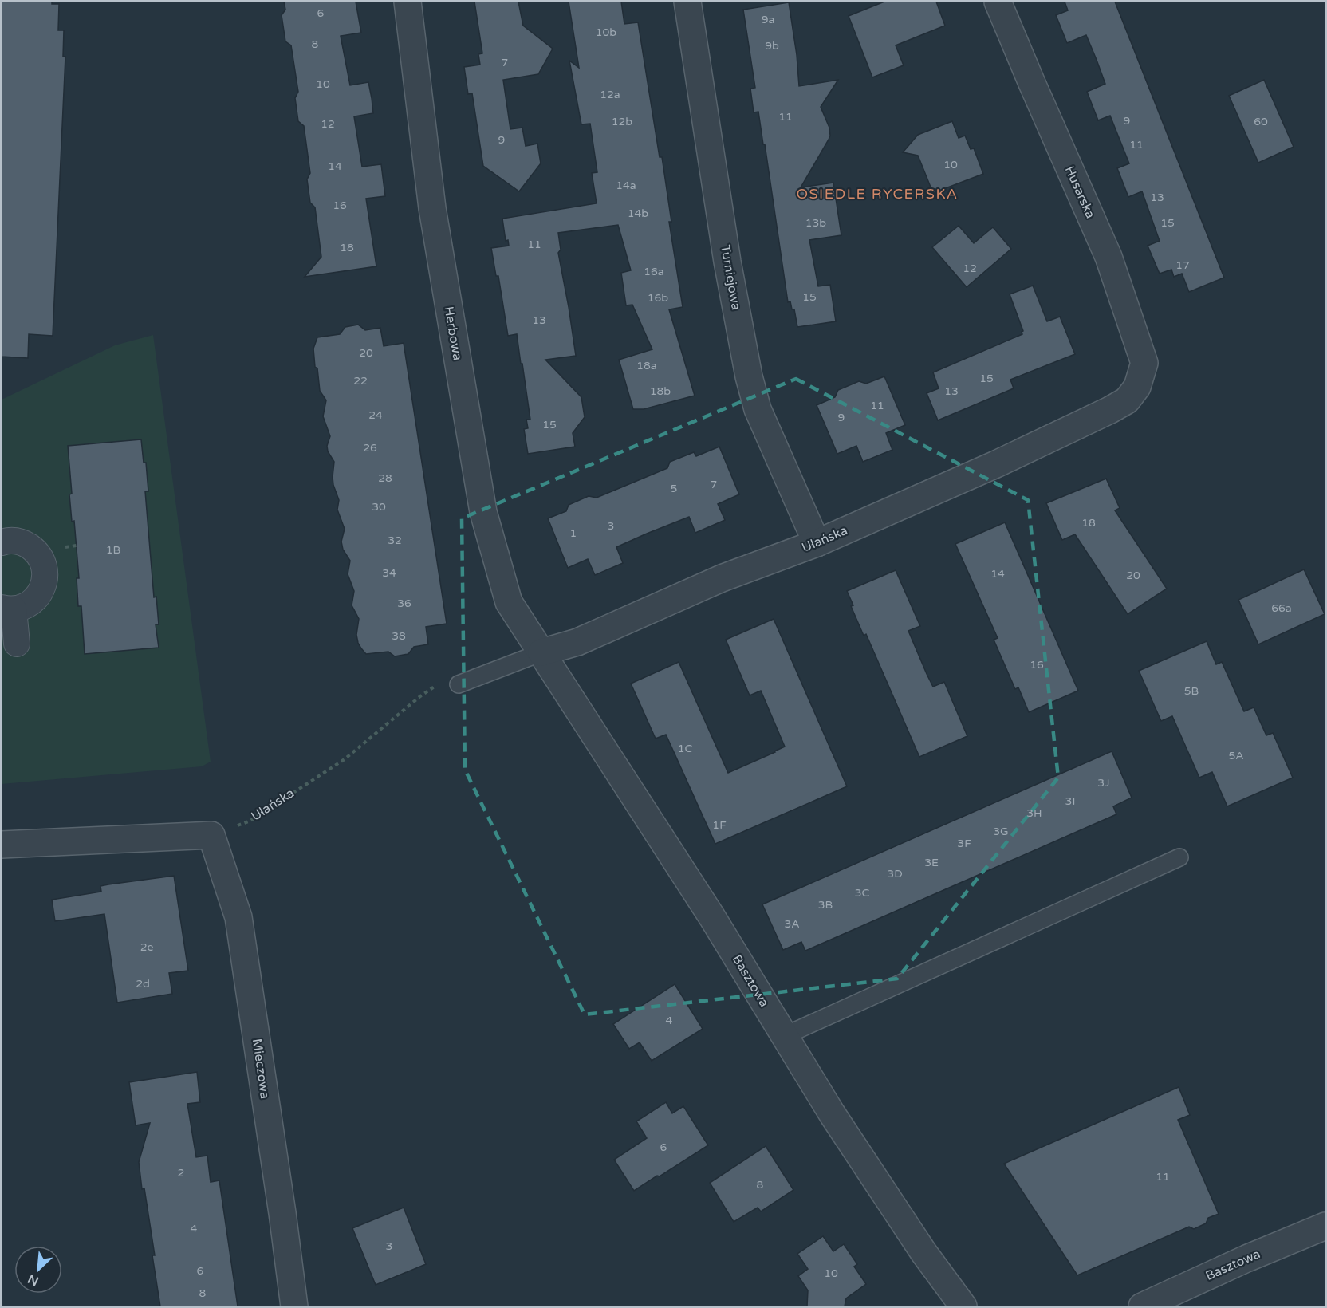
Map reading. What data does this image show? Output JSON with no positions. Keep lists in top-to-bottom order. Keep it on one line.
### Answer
{"streets":{"street":["Husarska","Turniejowa","Herbowa","Ułańska","Basztowa","Mieczowa"]},"crossings":[["Husarska","Ułańska"],["Turniejowa","Ułańska"],["Herbowa","Ułańska"],["Herbowa","Basztowa"],["Ułańska","Basztowa"],["Ułańska","Mieczowa"]],"districts":["OSIEDLE RYCERSKA"],"house_numbers":["6","9a","10b","8","9b","7","10","12a","11","9","12b","60","12","9","11","10","14","14a","13","16","14b","13b","15","11","18","17","12","16a","15","16b","13","20","18a","15","22","18b","13","11","24","9","15","26","28","7","5","30","18","3","1","32","1B","34","14","20","36","66a","38","16","5B","1C","5A","3J","3I","3H","1F","3G","3F","3E","3D","3C","3B","3A","2e","2d","4","6","2","11","8","4","3","6","10","8"],"north":"bottom left"}
